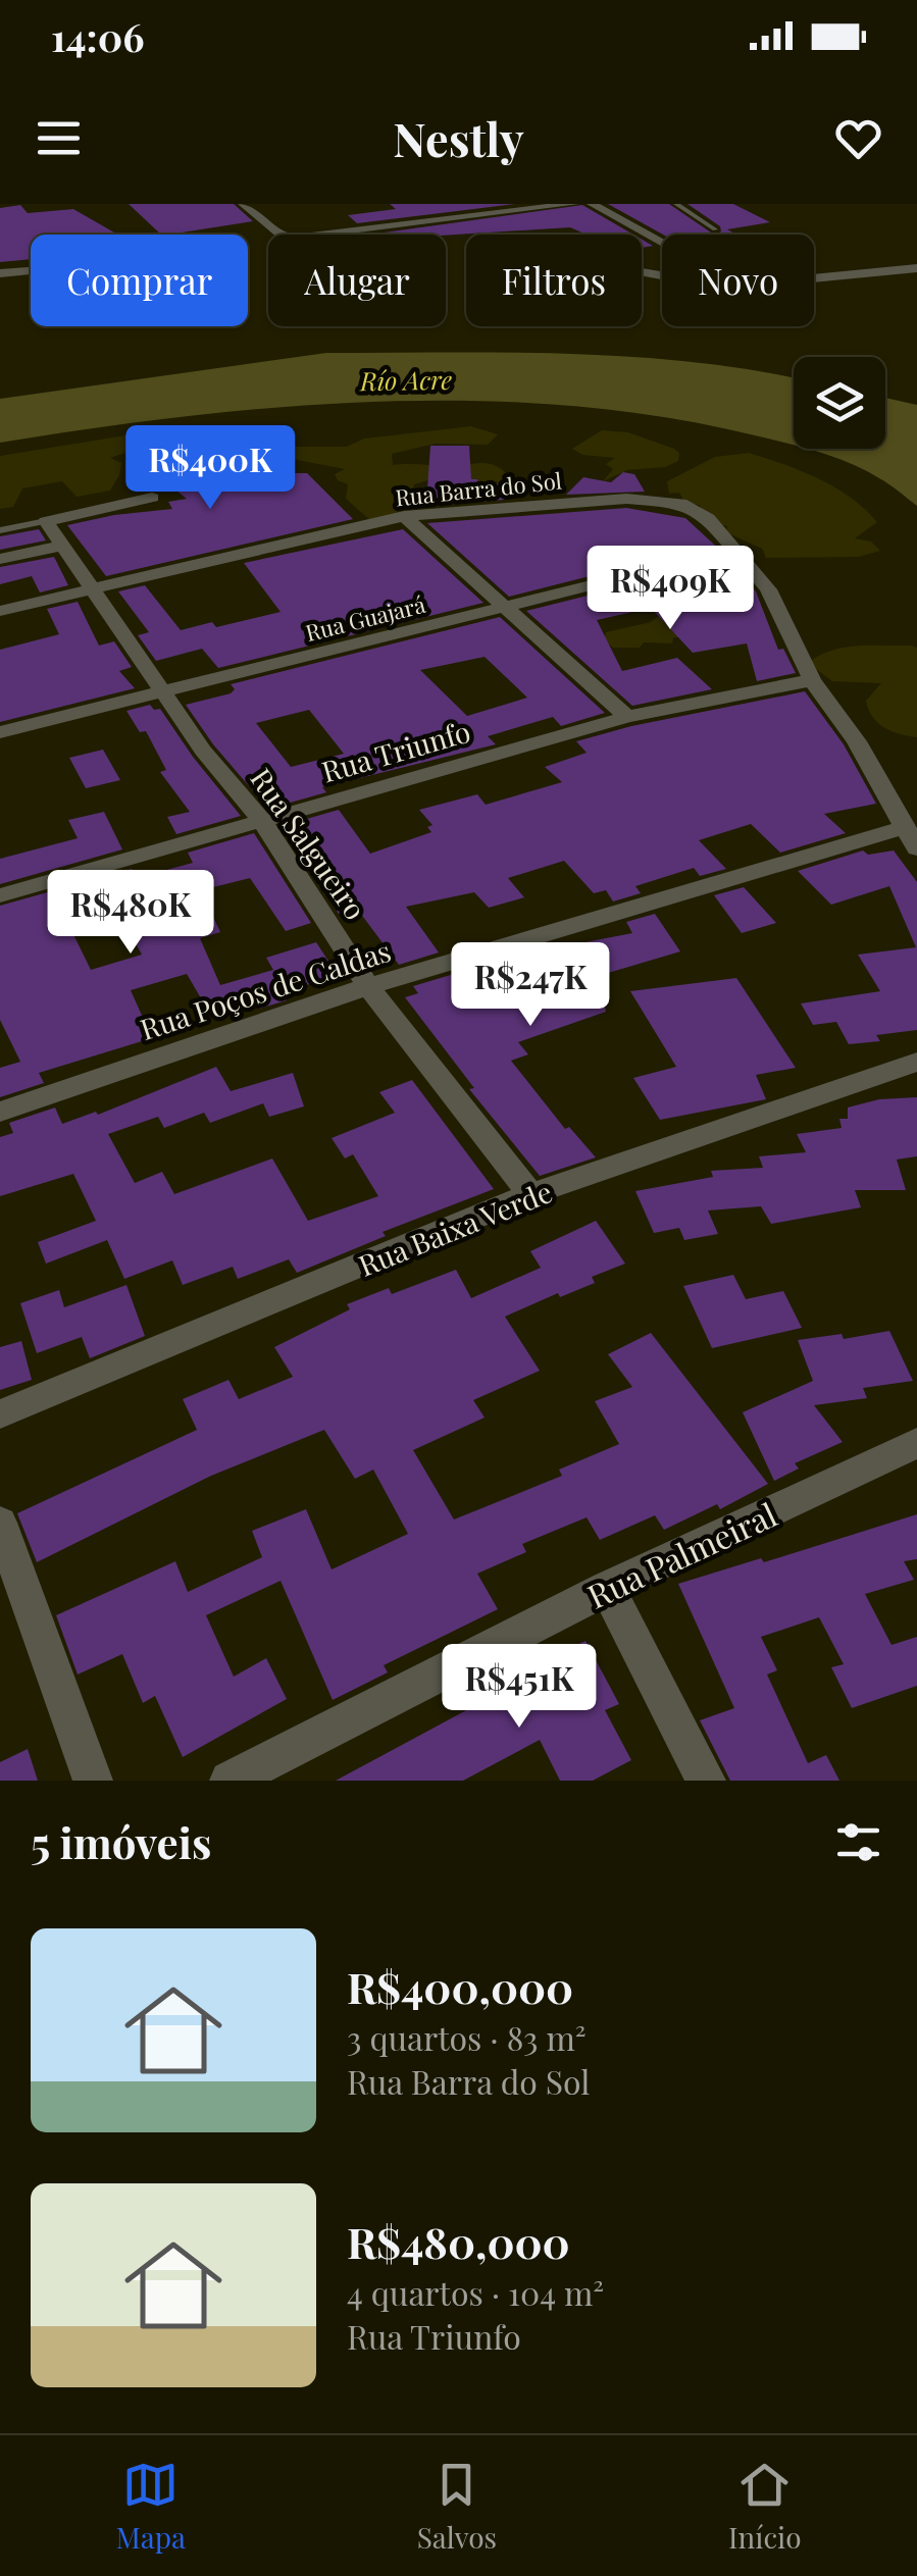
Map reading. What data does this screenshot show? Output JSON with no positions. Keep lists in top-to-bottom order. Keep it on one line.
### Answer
{"streets":{"street":["Rua Barra do Sol","Rua Guajará","Rua Triunfo","Rua Salgueiro","Rua Poços de Caldas","Rua Baixa Verde","Rua Palmeiral"]},"crossings":[["Rua Barra do Sol","Rua Guajará"],["Rua Barra do Sol","Rua Salgueiro"],["Rua Guajará","Rua Salgueiro"],["Rua Triunfo","Rua Salgueiro"],["Rua Salgueiro","Rua Poços de Caldas"],["Rua Salgueiro","Rua Baixa Verde"]],"water":["Río Acre"],"page":{"status":"14:06","header":"Nestly","chip":["Comprar","Alugar","Filtros","Novo"],"price":["R$400K","R$409K","R$480K","R$247K","R$451K"],"heading":"5 imóveis","list":[{"name":"R$400,000","note":"3 quartos · 83 m² · Rua Barra do Sol"},{"name":"R$480,000","note":"4 quartos · 104 m² · Rua Triunfo"}],"tabs":["Mapa","Salvos","Início"]}}
